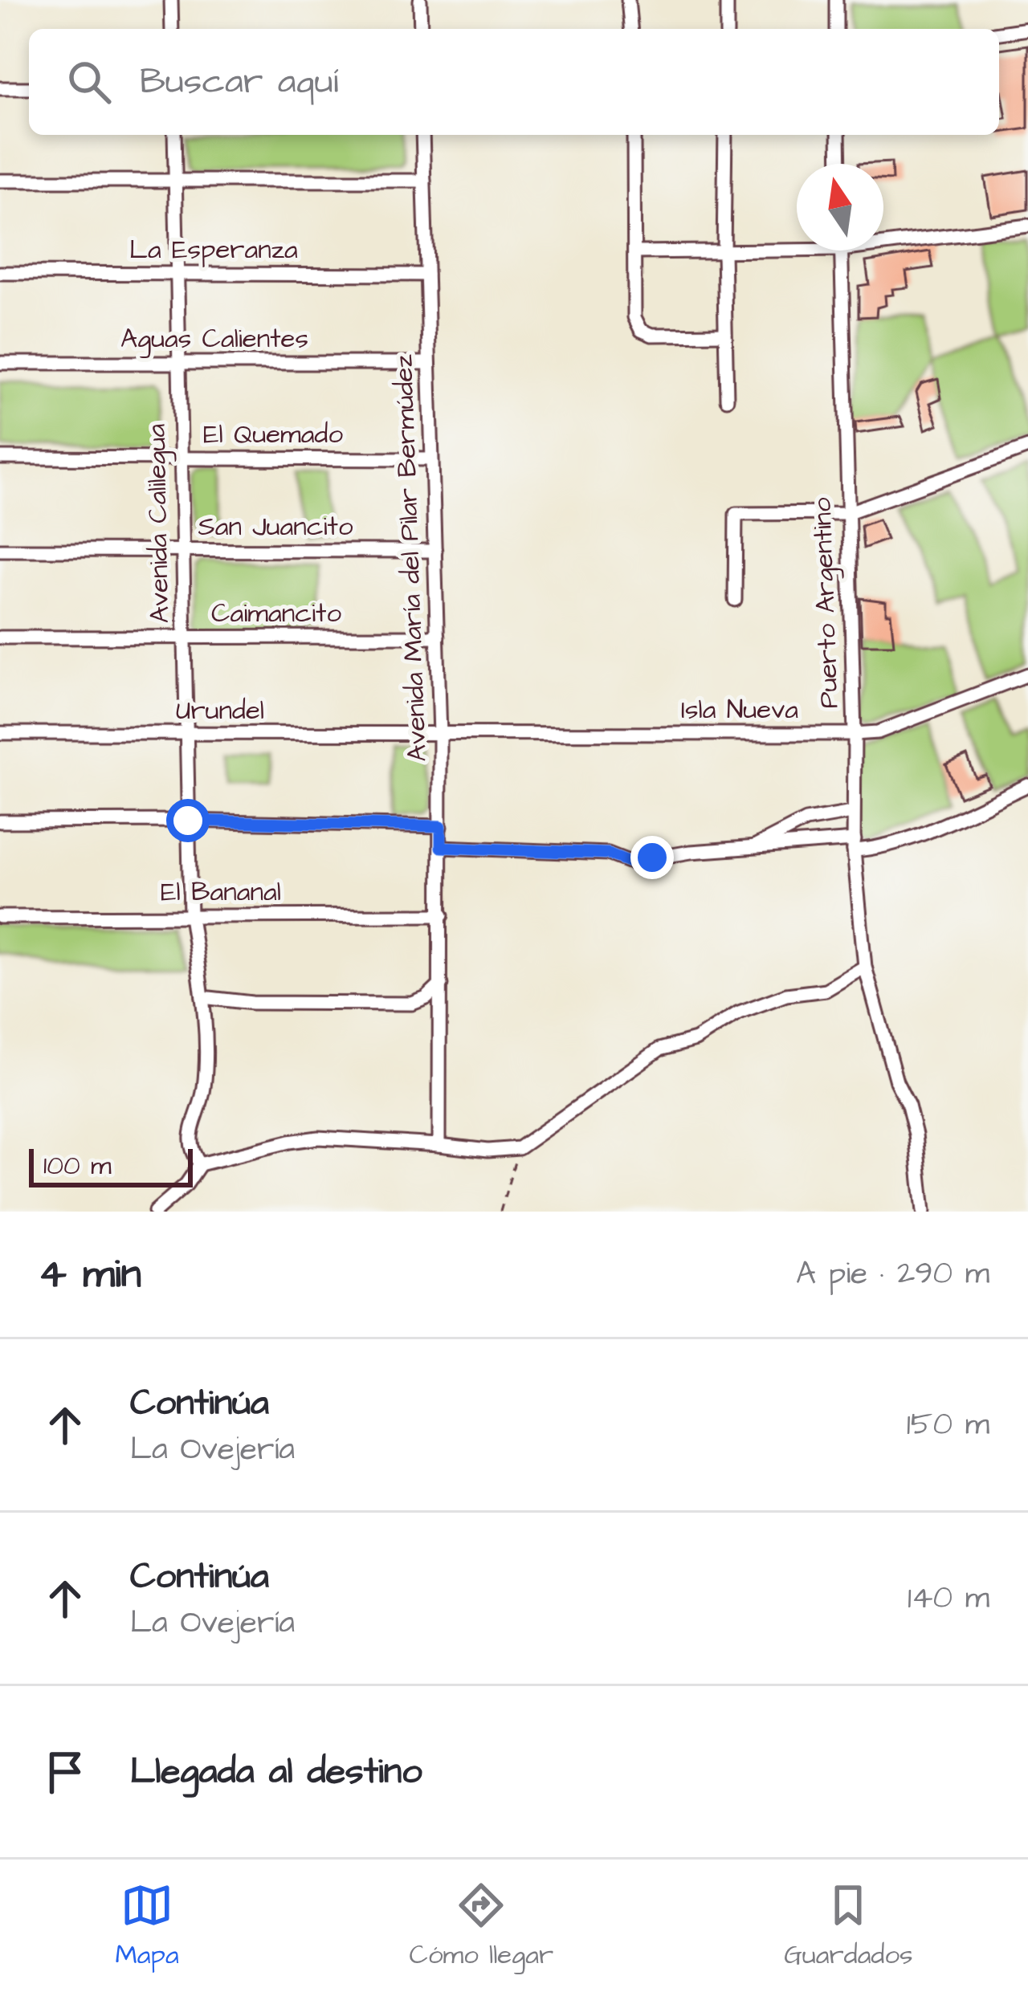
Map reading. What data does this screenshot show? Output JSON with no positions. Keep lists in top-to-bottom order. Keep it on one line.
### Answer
{"streets":{"street":["La Esperanza","Aguas Calientes","El Quemado","Avenida Calilegua","San Juancito","Avenida María del Pilar Bermúdez","Puerto Argentino","Caimancito","Isla Nueva","Urundel","El Bananal"]},"crossings":[["La Esperanza","Avenida Calilegua"],["La Esperanza","Avenida María del Pilar Bermúdez"],["Aguas Calientes","Avenida Calilegua"],["Aguas Calientes","Avenida María del Pilar Bermúdez"],["El Quemado","Avenida Calilegua"],["El Quemado","Avenida María del Pilar Bermúdez"],["Avenida Calilegua","San Juancito"],["Avenida Calilegua","Caimancito"],["Avenida Calilegua","Urundel"],["Avenida Calilegua","El Bananal"],["San Juancito","Avenida María del Pilar Bermúdez"],["Avenida María del Pilar Bermúdez","Caimancito"],["Avenida María del Pilar Bermúdez","Isla Nueva"],["Avenida María del Pilar Bermúdez","Urundel"],["Avenida María del Pilar Bermúdez","El Bananal"],["Puerto Argentino","Isla Nueva"],["Isla Nueva","Urundel"]],"scale_bar":"100 m","north":"top","page":{"search":"Buscar aquí","scale":"100 m","heading":["4 min","A pie · 290 m"],"list":[["Continúa","La Ovejería","150 m"],["Continúa","La Ovejería","140 m"],"Llegada al destino"],"nav":["Mapa","Cómo llegar","Guardados"]}}
